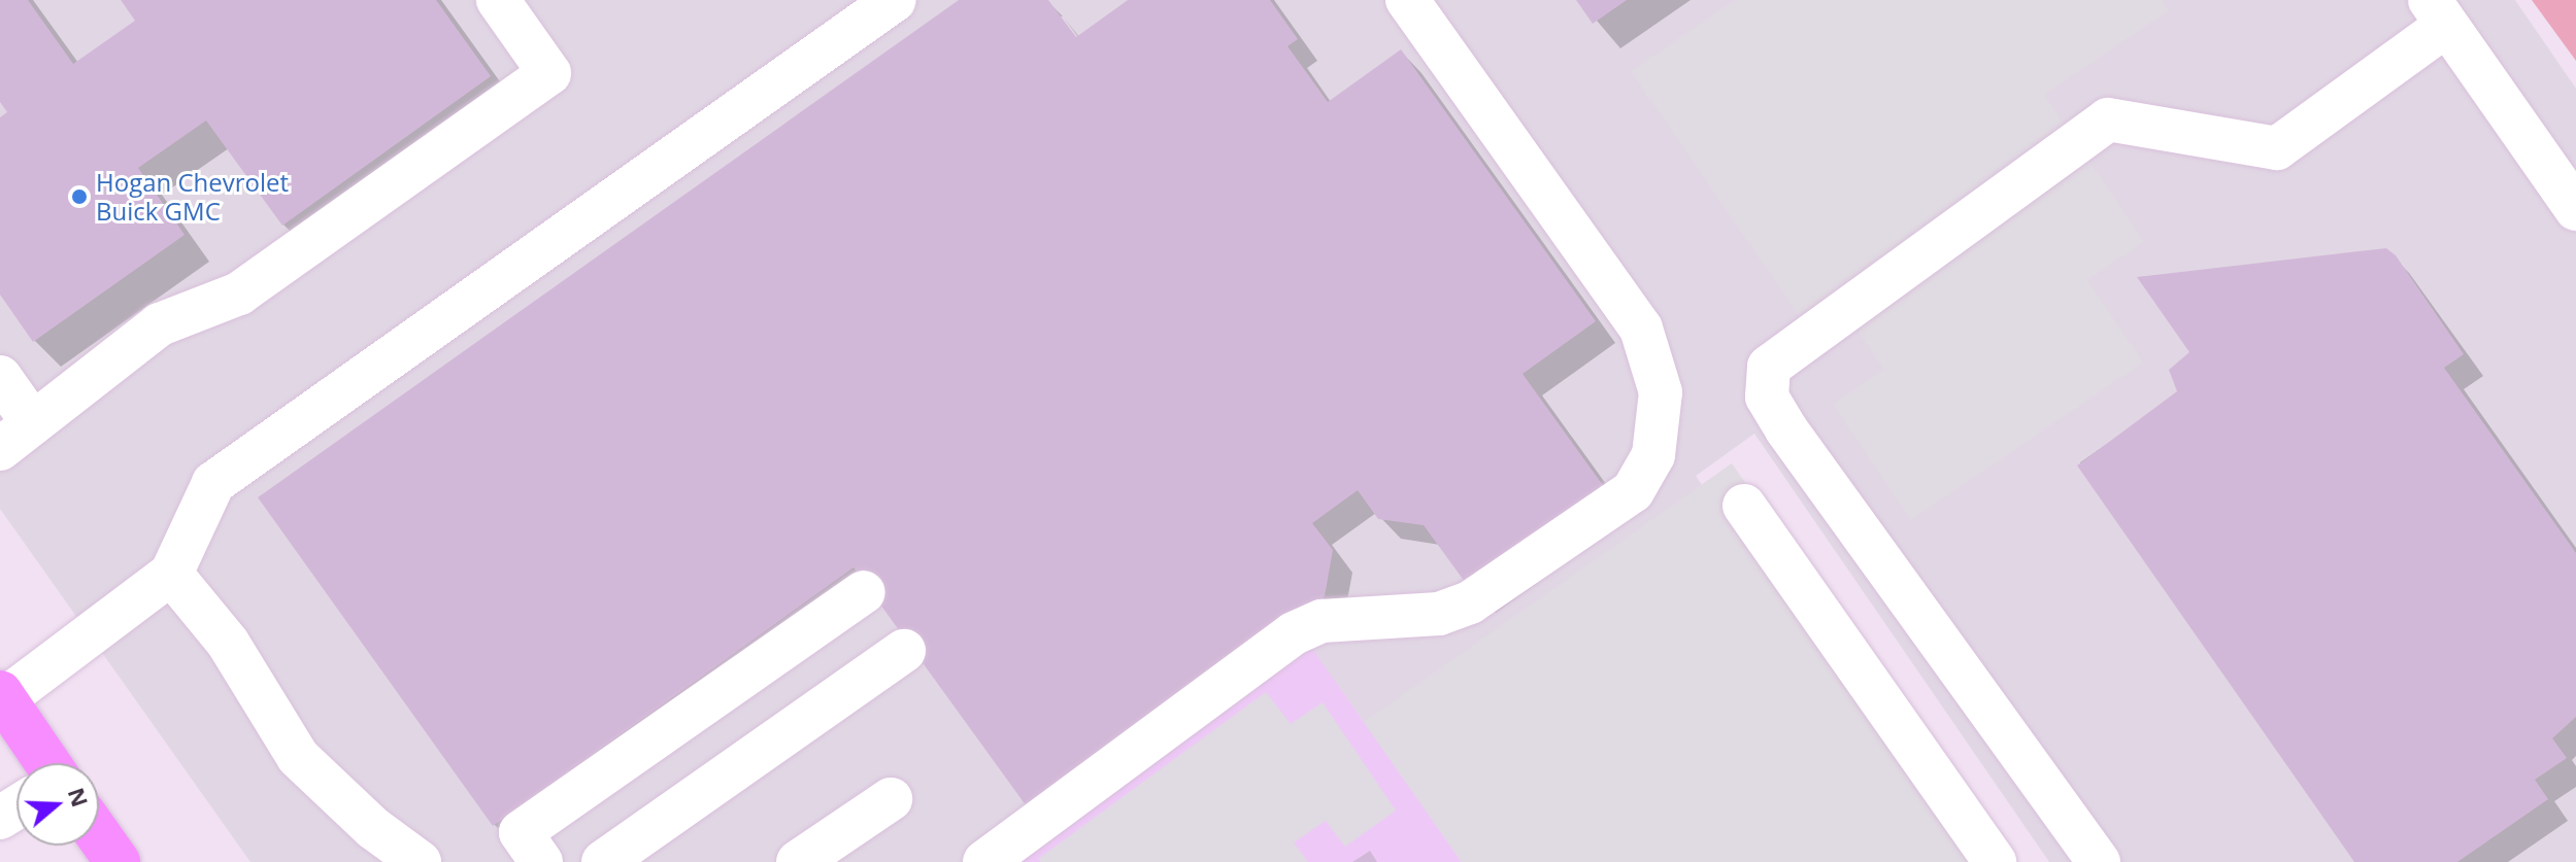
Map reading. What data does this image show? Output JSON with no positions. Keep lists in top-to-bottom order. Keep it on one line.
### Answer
{"places":["Hogan Chevrolet Buick GMC"],"north":"right"}
